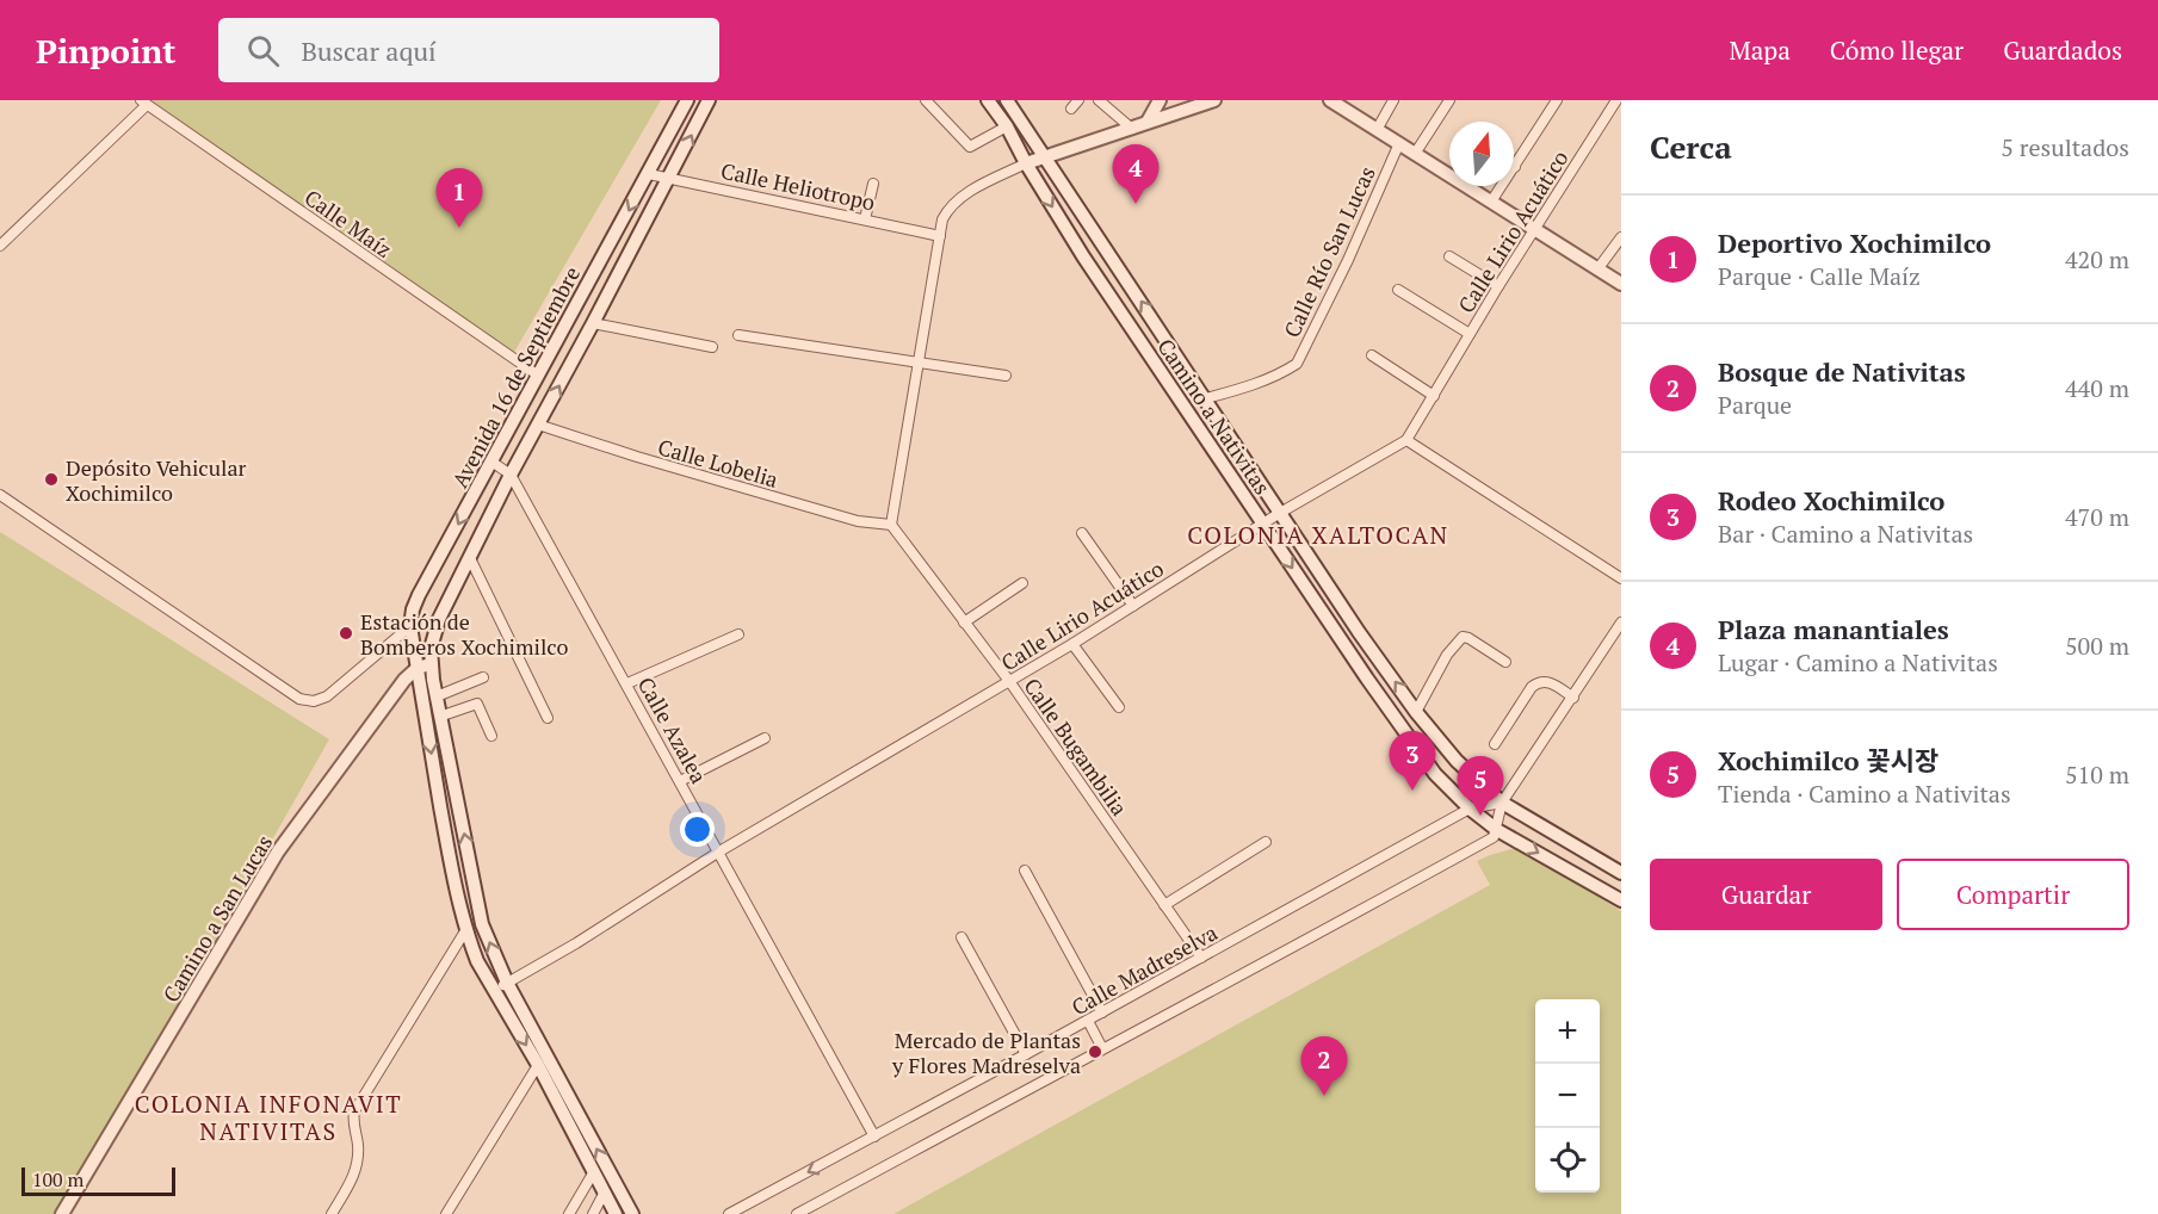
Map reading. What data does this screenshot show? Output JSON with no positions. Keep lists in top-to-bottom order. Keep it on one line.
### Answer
{"streets":{"main road":["Avenida 16 de Septiembre","Camino a Nativitas","Camino a San Lucas"],"street":["Calle Heliotropo","Calle Maíz","Calle Lirio Acuático","Calle Río San Lucas","Calle Lobelia","Calle Azalea","Calle Bugambilia","Calle Madreselva"]},"crossings":[["Calle Heliotropo","Avenida 16 de Septiembre"],["Calle Maíz","Avenida 16 de Septiembre"],["Calle Lirio Acuático","Avenida 16 de Septiembre"],["Calle Lirio Acuático","Camino a Nativitas"],["Calle Lirio Acuático","Calle Azalea"],["Calle Lirio Acuático","Calle Bugambilia"],["Calle Río San Lucas","Camino a Nativitas"],["Avenida 16 de Septiembre","Calle Lobelia"],["Avenida 16 de Septiembre","Calle Azalea"],["Avenida 16 de Septiembre","Camino a San Lucas"],["Camino a Nativitas","Calle Madreselva"],["Calle Lobelia","Calle Bugambilia"],["Calle Azalea","Calle Madreselva"],["Calle Bugambilia","Calle Madreselva"]],"districts":["COLONIA XALTOCAN","COLONIA INFONAVIT NATIVITAS"],"places":["Depósito Vehicular Xochimilco","Estación de Bomberos Xochimilco","Mercado de Plantas y Flores Madreselva"],"scale_bar":"100 m","north":"top","page":{"header":"Pinpoint","search":"Buscar aquí","nav":["Mapa","Cómo llegar","Guardados"],"heading":["Cerca","5 resultados"],"pins":["4","1","3","5","2"],"list":[{"mark":"1","name":"Deportivo Xochimilco","note":"Parque · Calle Maíz","value":"420 m"},{"mark":"2","name":"Bosque de Nativitas","note":"Parque","value":"440 m"},{"mark":"3","name":"Rodeo Xochimilco","note":"Bar · Camino a Nativitas","value":"470 m"},{"mark":"4","name":"Plaza manantiales","note":"Lugar · Camino a Nativitas","value":"500 m"},{"mark":"5","name":"Xochimilco 꽃시장","note":"Tienda · Camino a Nativitas","value":"510 m"}],"buttons":["Guardar","Compartir"],"map_buttons":["+","−"],"scale":"100 m"}}
